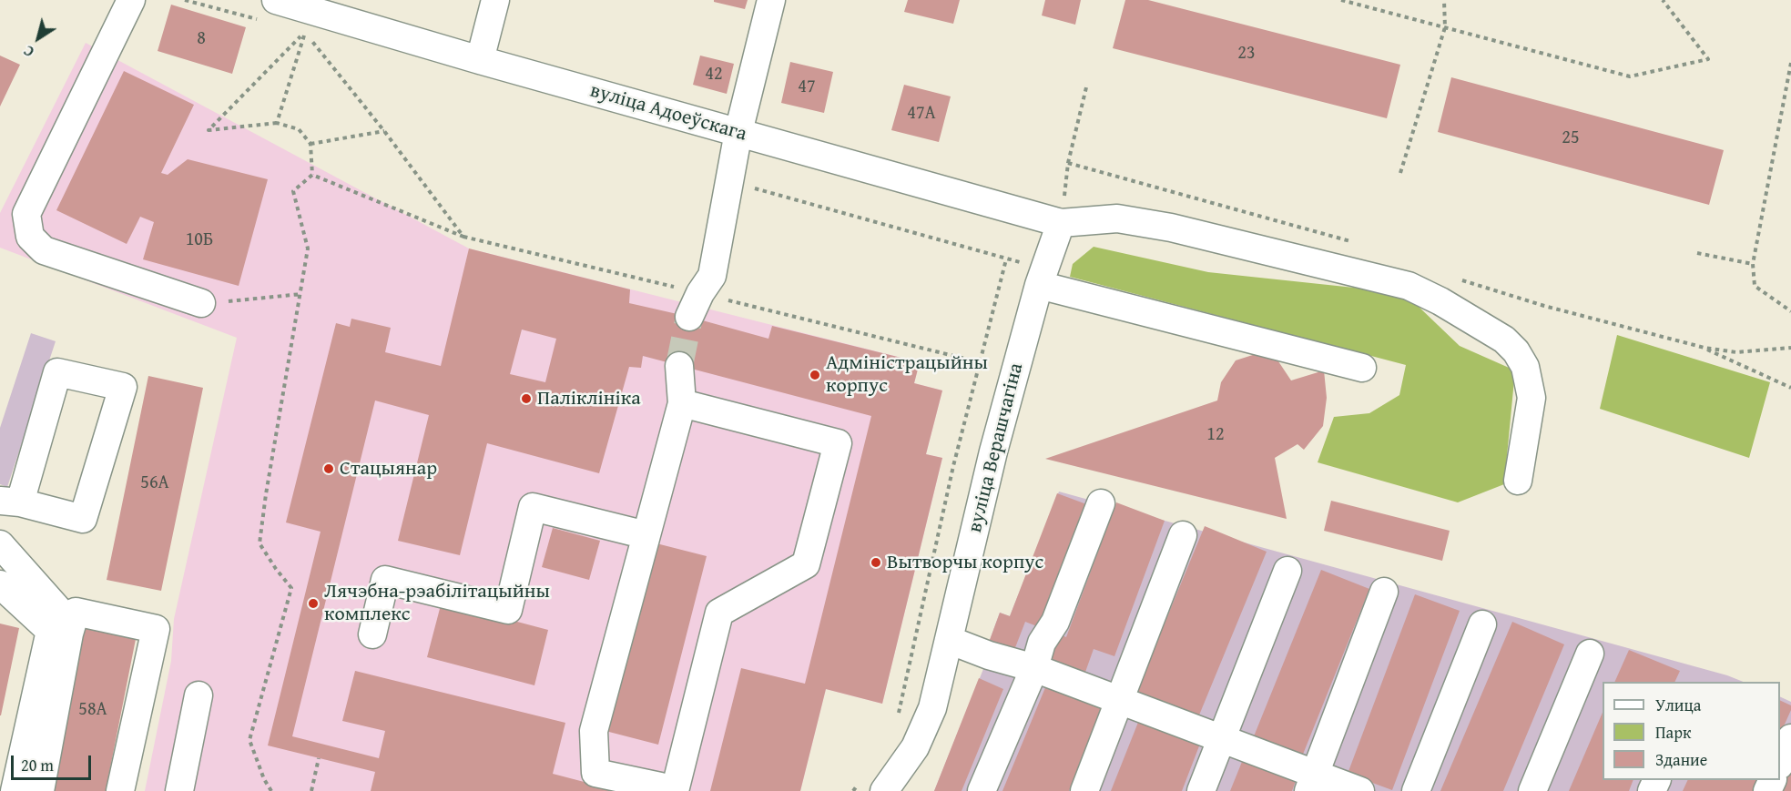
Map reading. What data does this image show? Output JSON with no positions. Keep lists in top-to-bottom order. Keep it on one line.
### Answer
{"streets":{"street":["вуліца Адоеўскага","вуліца Верашчагіна"]},"crossings":[["вуліца Адоеўскага","вуліца Верашчагіна"]],"places":["Адміністрацыйны корпус","Паліклініка","Стацыянар","Вытворчы корпус","Лячэбна-рэабілітацыйны комплекс"],"house_numbers":["8","23","42","47","47А","25","10Б","12","56А","58А"],"legend":["Улица","Парк","Здание"],"scale_bar":"20 m","north":"bottom left"}
